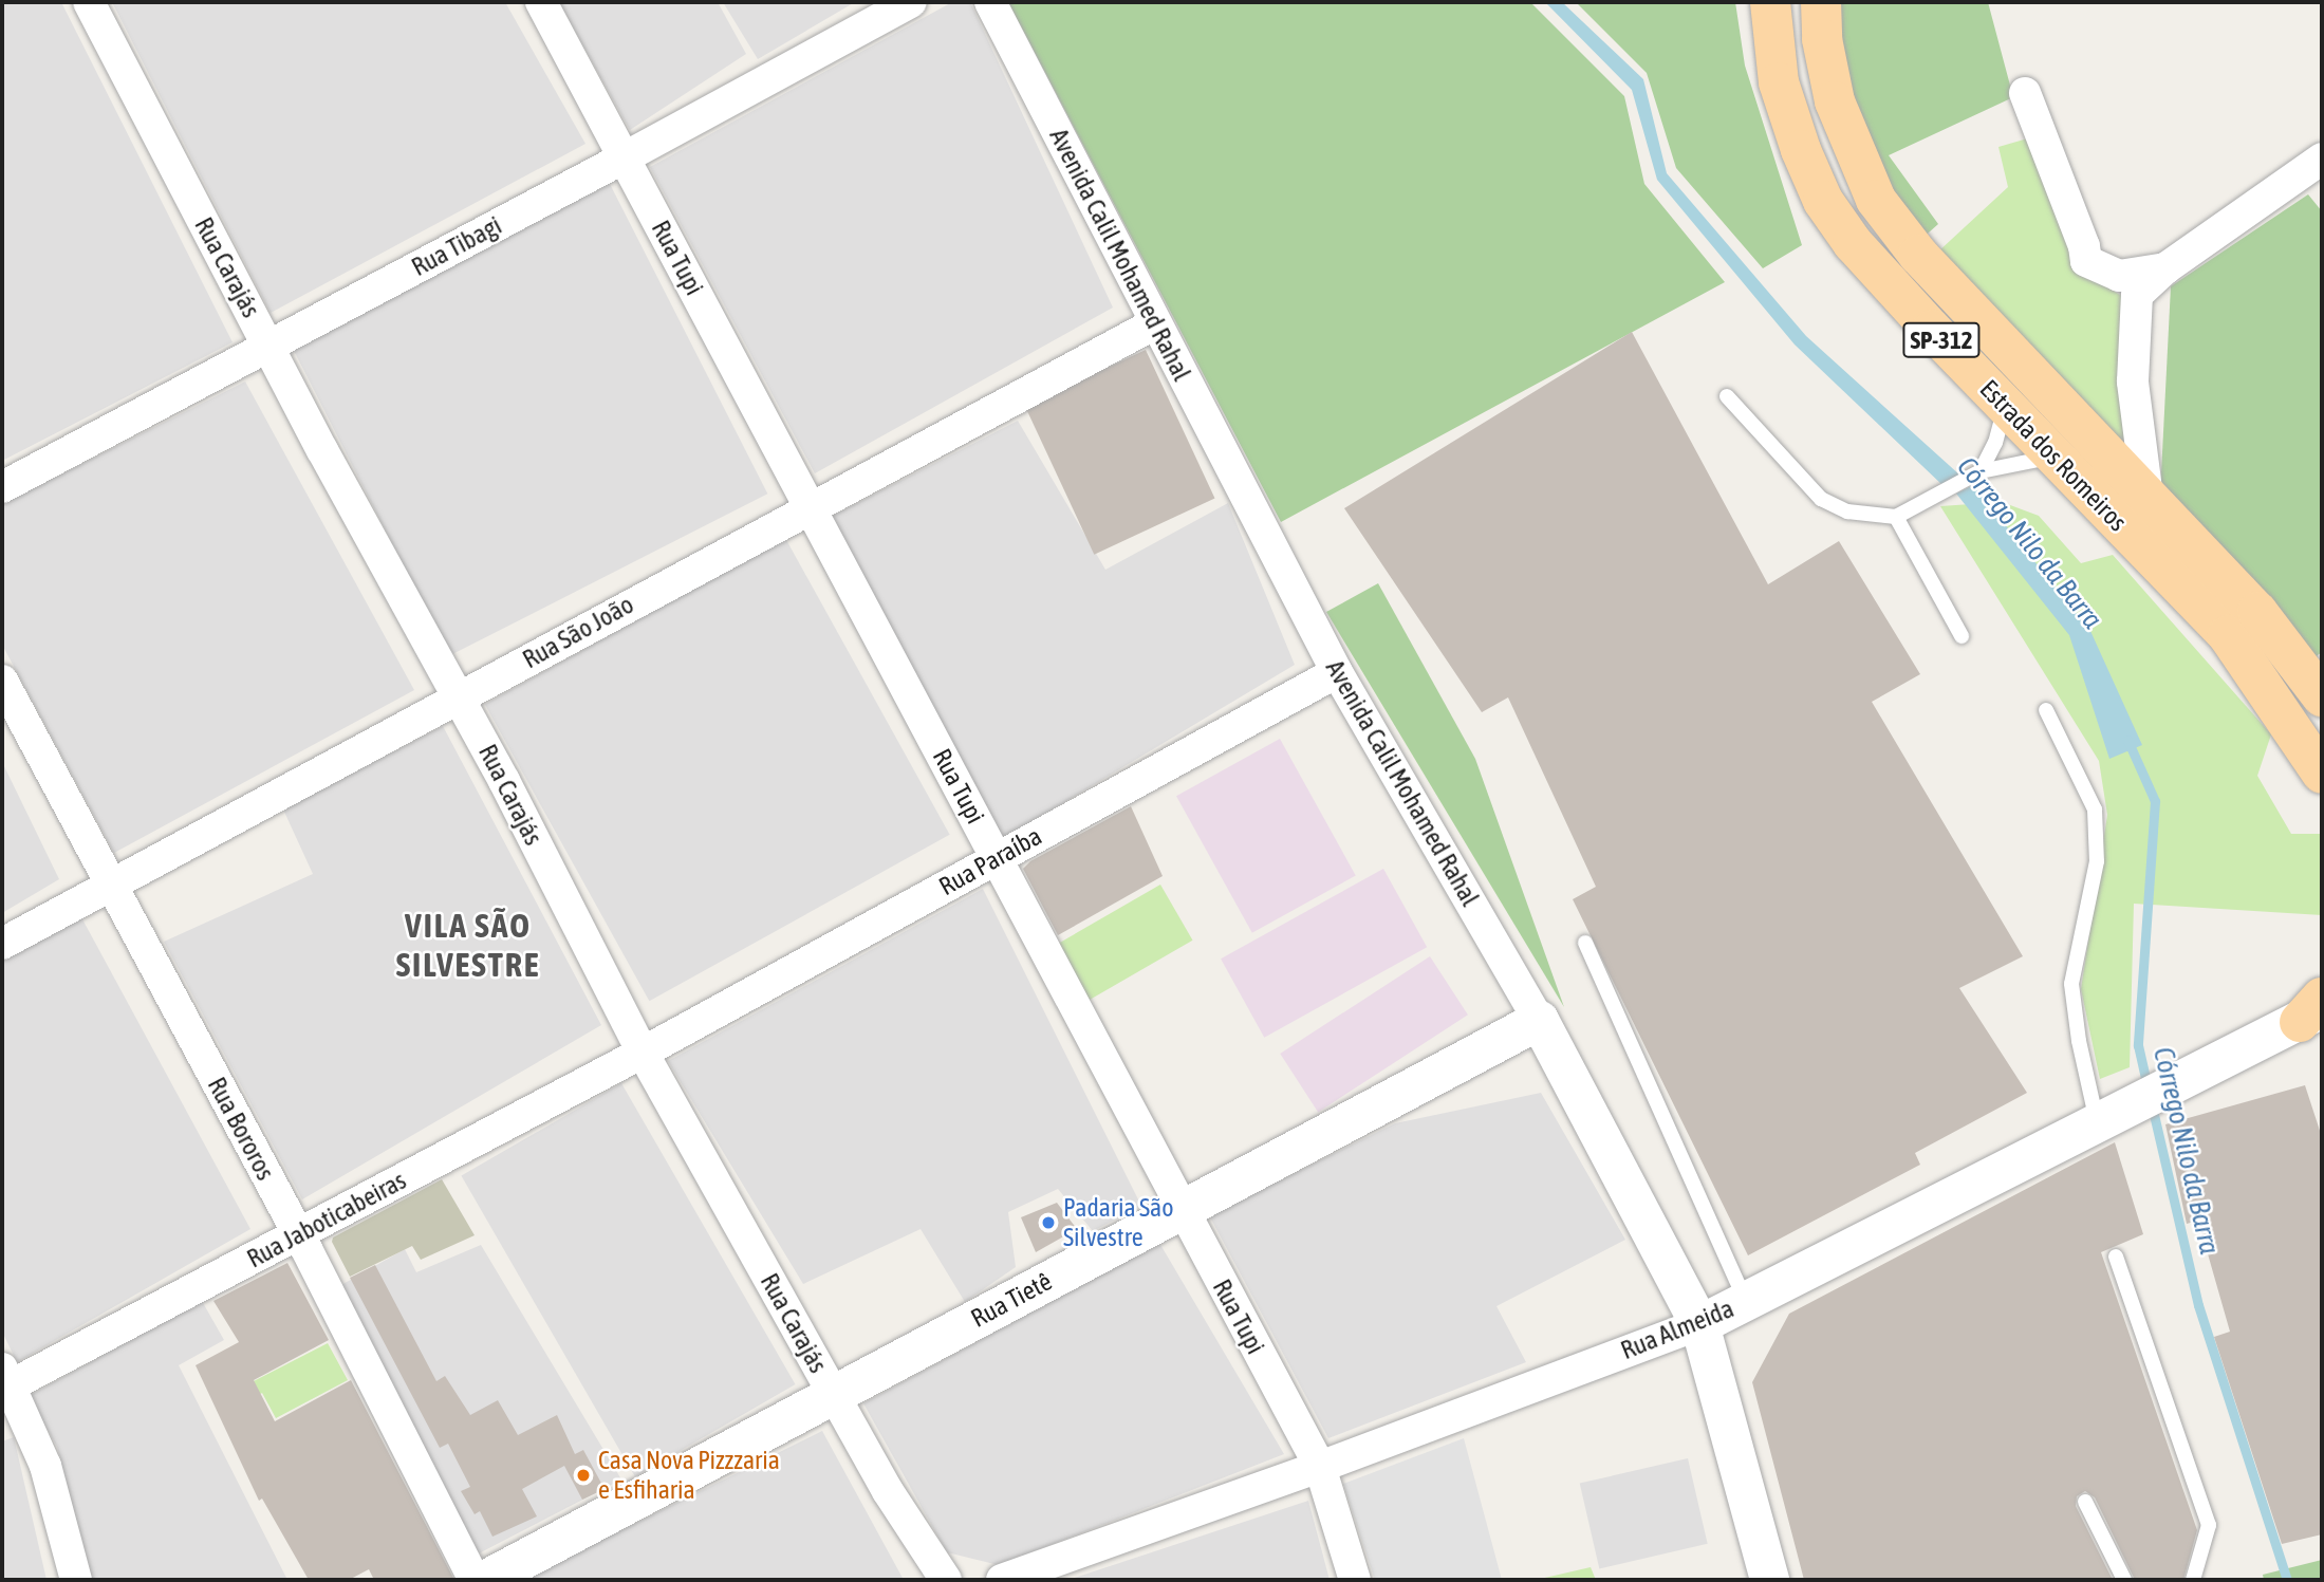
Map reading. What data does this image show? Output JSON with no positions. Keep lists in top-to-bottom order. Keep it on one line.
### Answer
{"streets":{"main road":["SP-312","Estrada dos Romeiros"],"street":["Rua Tibagi","Avenida Calil Mohamed Rahal","Rua Tupi","Rua Carajás","Rua São João","Rua Paraíba","Rua Bororos","Rua Jaboticabeiras","Rua Tietê","Rua Almeida"]},"crossings":[["Rua Tibagi","Rua Tupi"],["Rua Tibagi","Rua Carajás"],["Avenida Calil Mohamed Rahal","Rua São João"],["Avenida Calil Mohamed Rahal","Rua Paraíba"],["Avenida Calil Mohamed Rahal","Rua Tietê"],["Avenida Calil Mohamed Rahal","Rua Almeida"],["Rua Tupi","Rua São João"],["Rua Tupi","Rua Paraíba"],["Rua Tupi","Rua Tietê"],["Rua Tupi","Rua Almeida"],["Rua Carajás","Rua São João"],["Rua Carajás","Rua Paraíba"],["Rua Carajás","Rua Jaboticabeiras"],["Rua Carajás","Rua Tietê"],["Rua São João","Rua Bororos"],["Rua Paraíba","Rua Jaboticabeiras"],["Rua Bororos","Rua Jaboticabeiras"]],"districts":["VILA SÃO SILVESTRE"],"water":["Córrego Nilo da Barra"],"places":["Padaria São Silvestre","Casa Nova Pizzzaria e Esfiharia"]}
